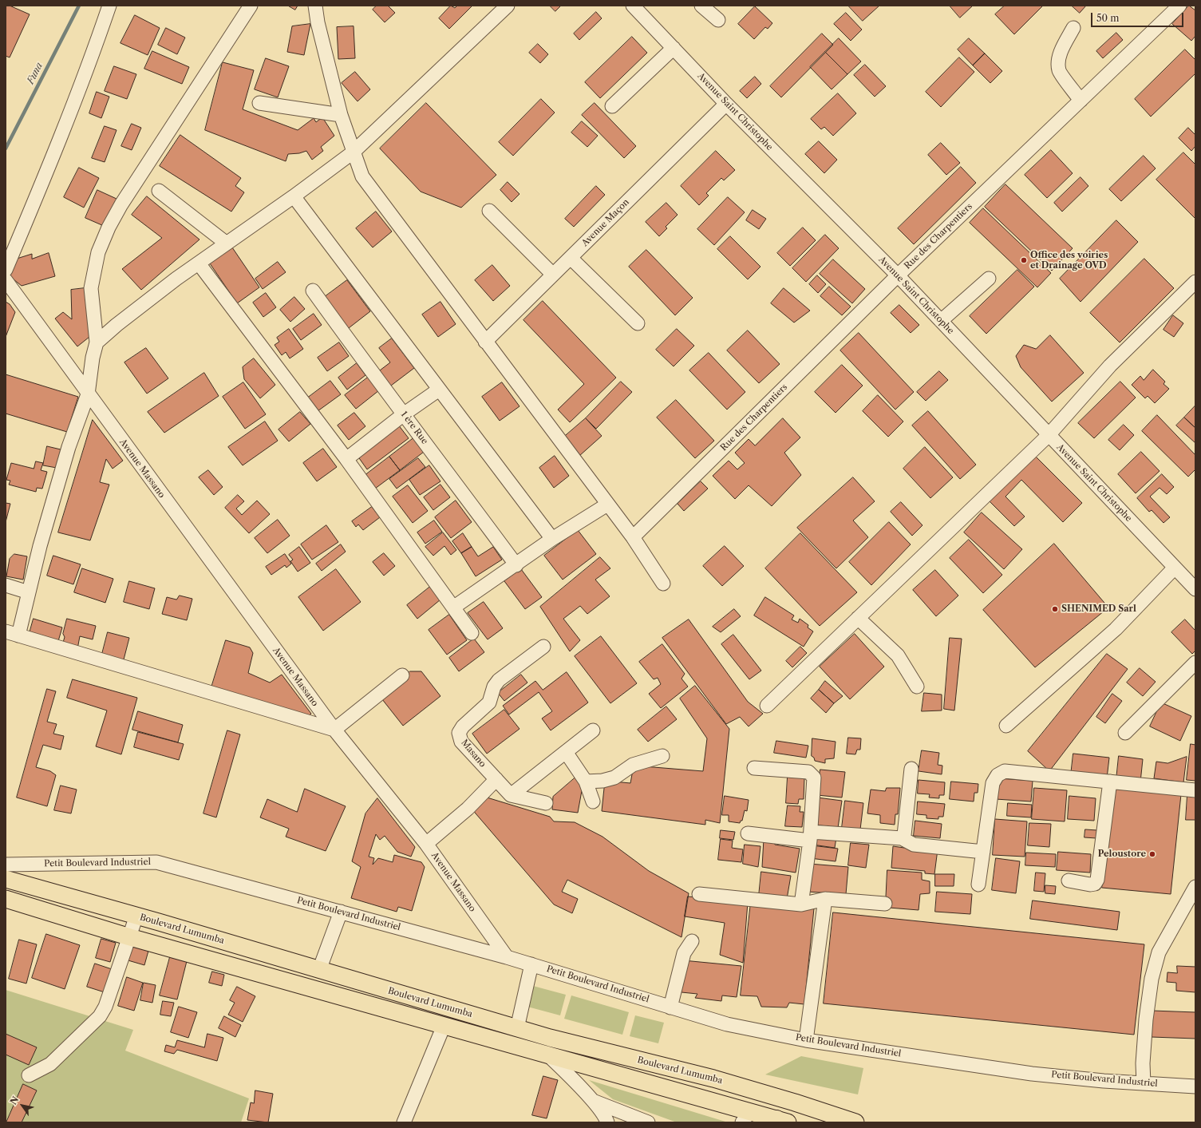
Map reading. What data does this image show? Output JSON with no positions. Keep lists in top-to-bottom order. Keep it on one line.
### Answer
{"streets":{"main road":["Boulevard Lumumba"],"street":["Avenue Saint Christophe","Avenue Maçon","Rue des Charpentiers","1 ère Rue","Avenue Massano","Masano","Petit Boulevard Industriel"]},"crossings":[["Avenue Saint Christophe","Avenue Maçon"],["Avenue Saint Christophe","Rue des Charpentiers"],["Avenue Massano","Petit Boulevard Industriel"]],"water":["Funa"],"places":["Office des voiries et Drainage OVD","SHENIMED Sarl","Peloustore"],"scale_bar":"50 m","north":"top left"}
